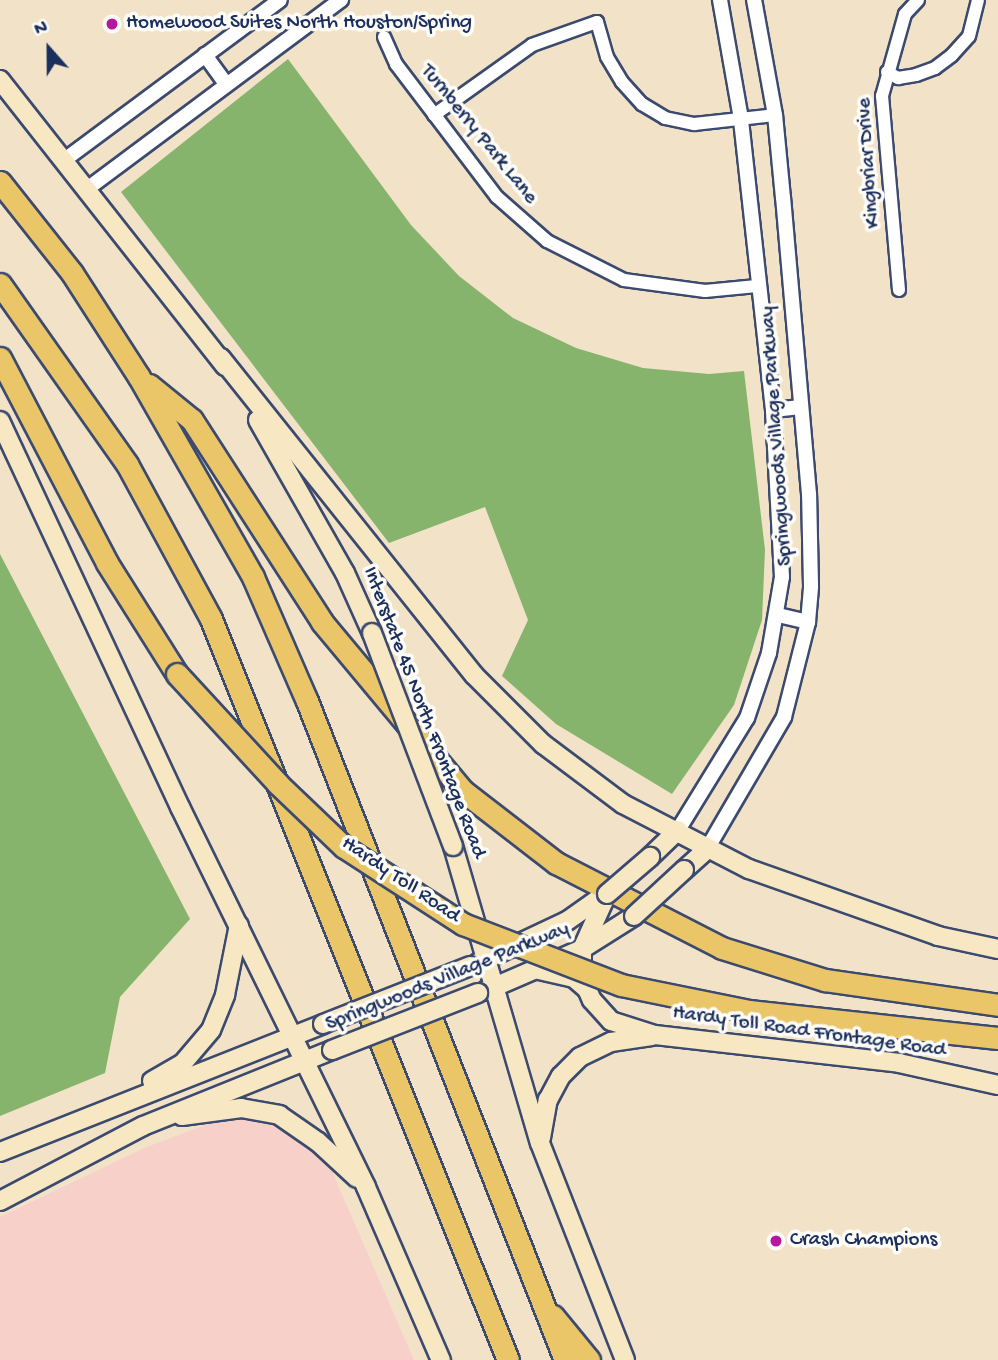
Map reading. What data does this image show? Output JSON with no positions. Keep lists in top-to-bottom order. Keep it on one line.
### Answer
{"streets":{"highway":["Hardy Toll Road"],"main road":["Springwoods Village Parkway","Interstate 45 North Frontage Road","Hardy Toll Road Frontage Road"],"street":["Turnberry Park Lane","Kingbriar Drive"]},"crossings":[["Turnberry Park Lane","Springwoods Village Parkway"],["Springwoods Village Parkway","Interstate 45 North Frontage Road"]],"places":["Homewood Suites North Houston/Spring","Crash Champions"],"north":"top"}
